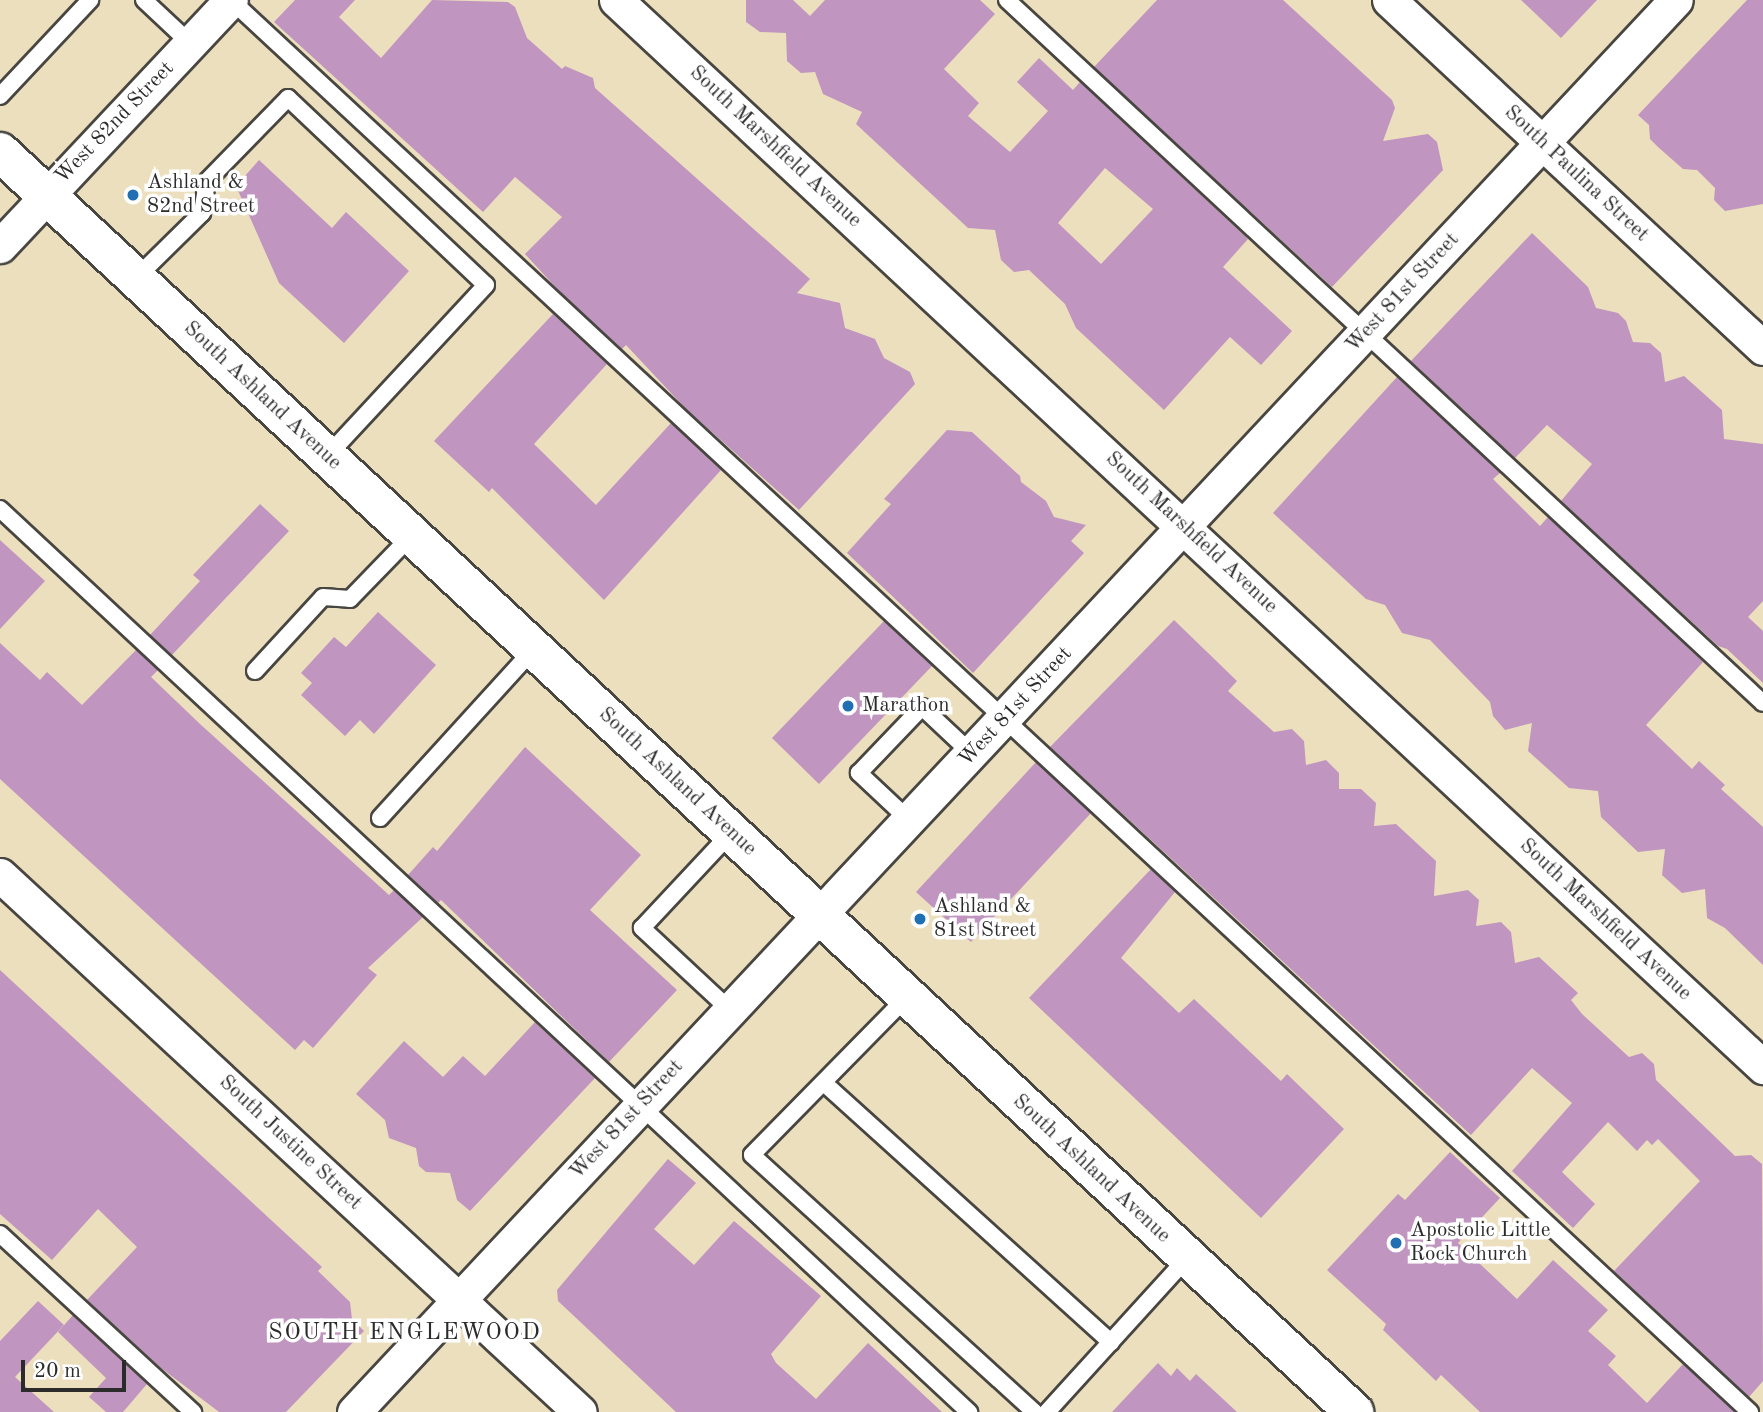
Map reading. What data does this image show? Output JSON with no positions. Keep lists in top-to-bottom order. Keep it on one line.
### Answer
{"streets":{"main road":["South Ashland Avenue"],"street":["West 82nd Street","South Marshfield Avenue","South Paulina Street","West 81st Street","South Justine Street"]},"crossings":[["West 82nd Street","South Ashland Avenue"],["South Marshfield Avenue","West 81st Street"],["South Paulina Street","West 81st Street"],["West 81st Street","South Ashland Avenue"],["West 81st Street","South Justine Street"]],"districts":["SOUTH ENGLEWOOD"],"places":["Ashland & 82nd Street","Marathon","Ashland & 81st Street","Apostolic Little Rock Church"],"scale_bar":"20 m"}
